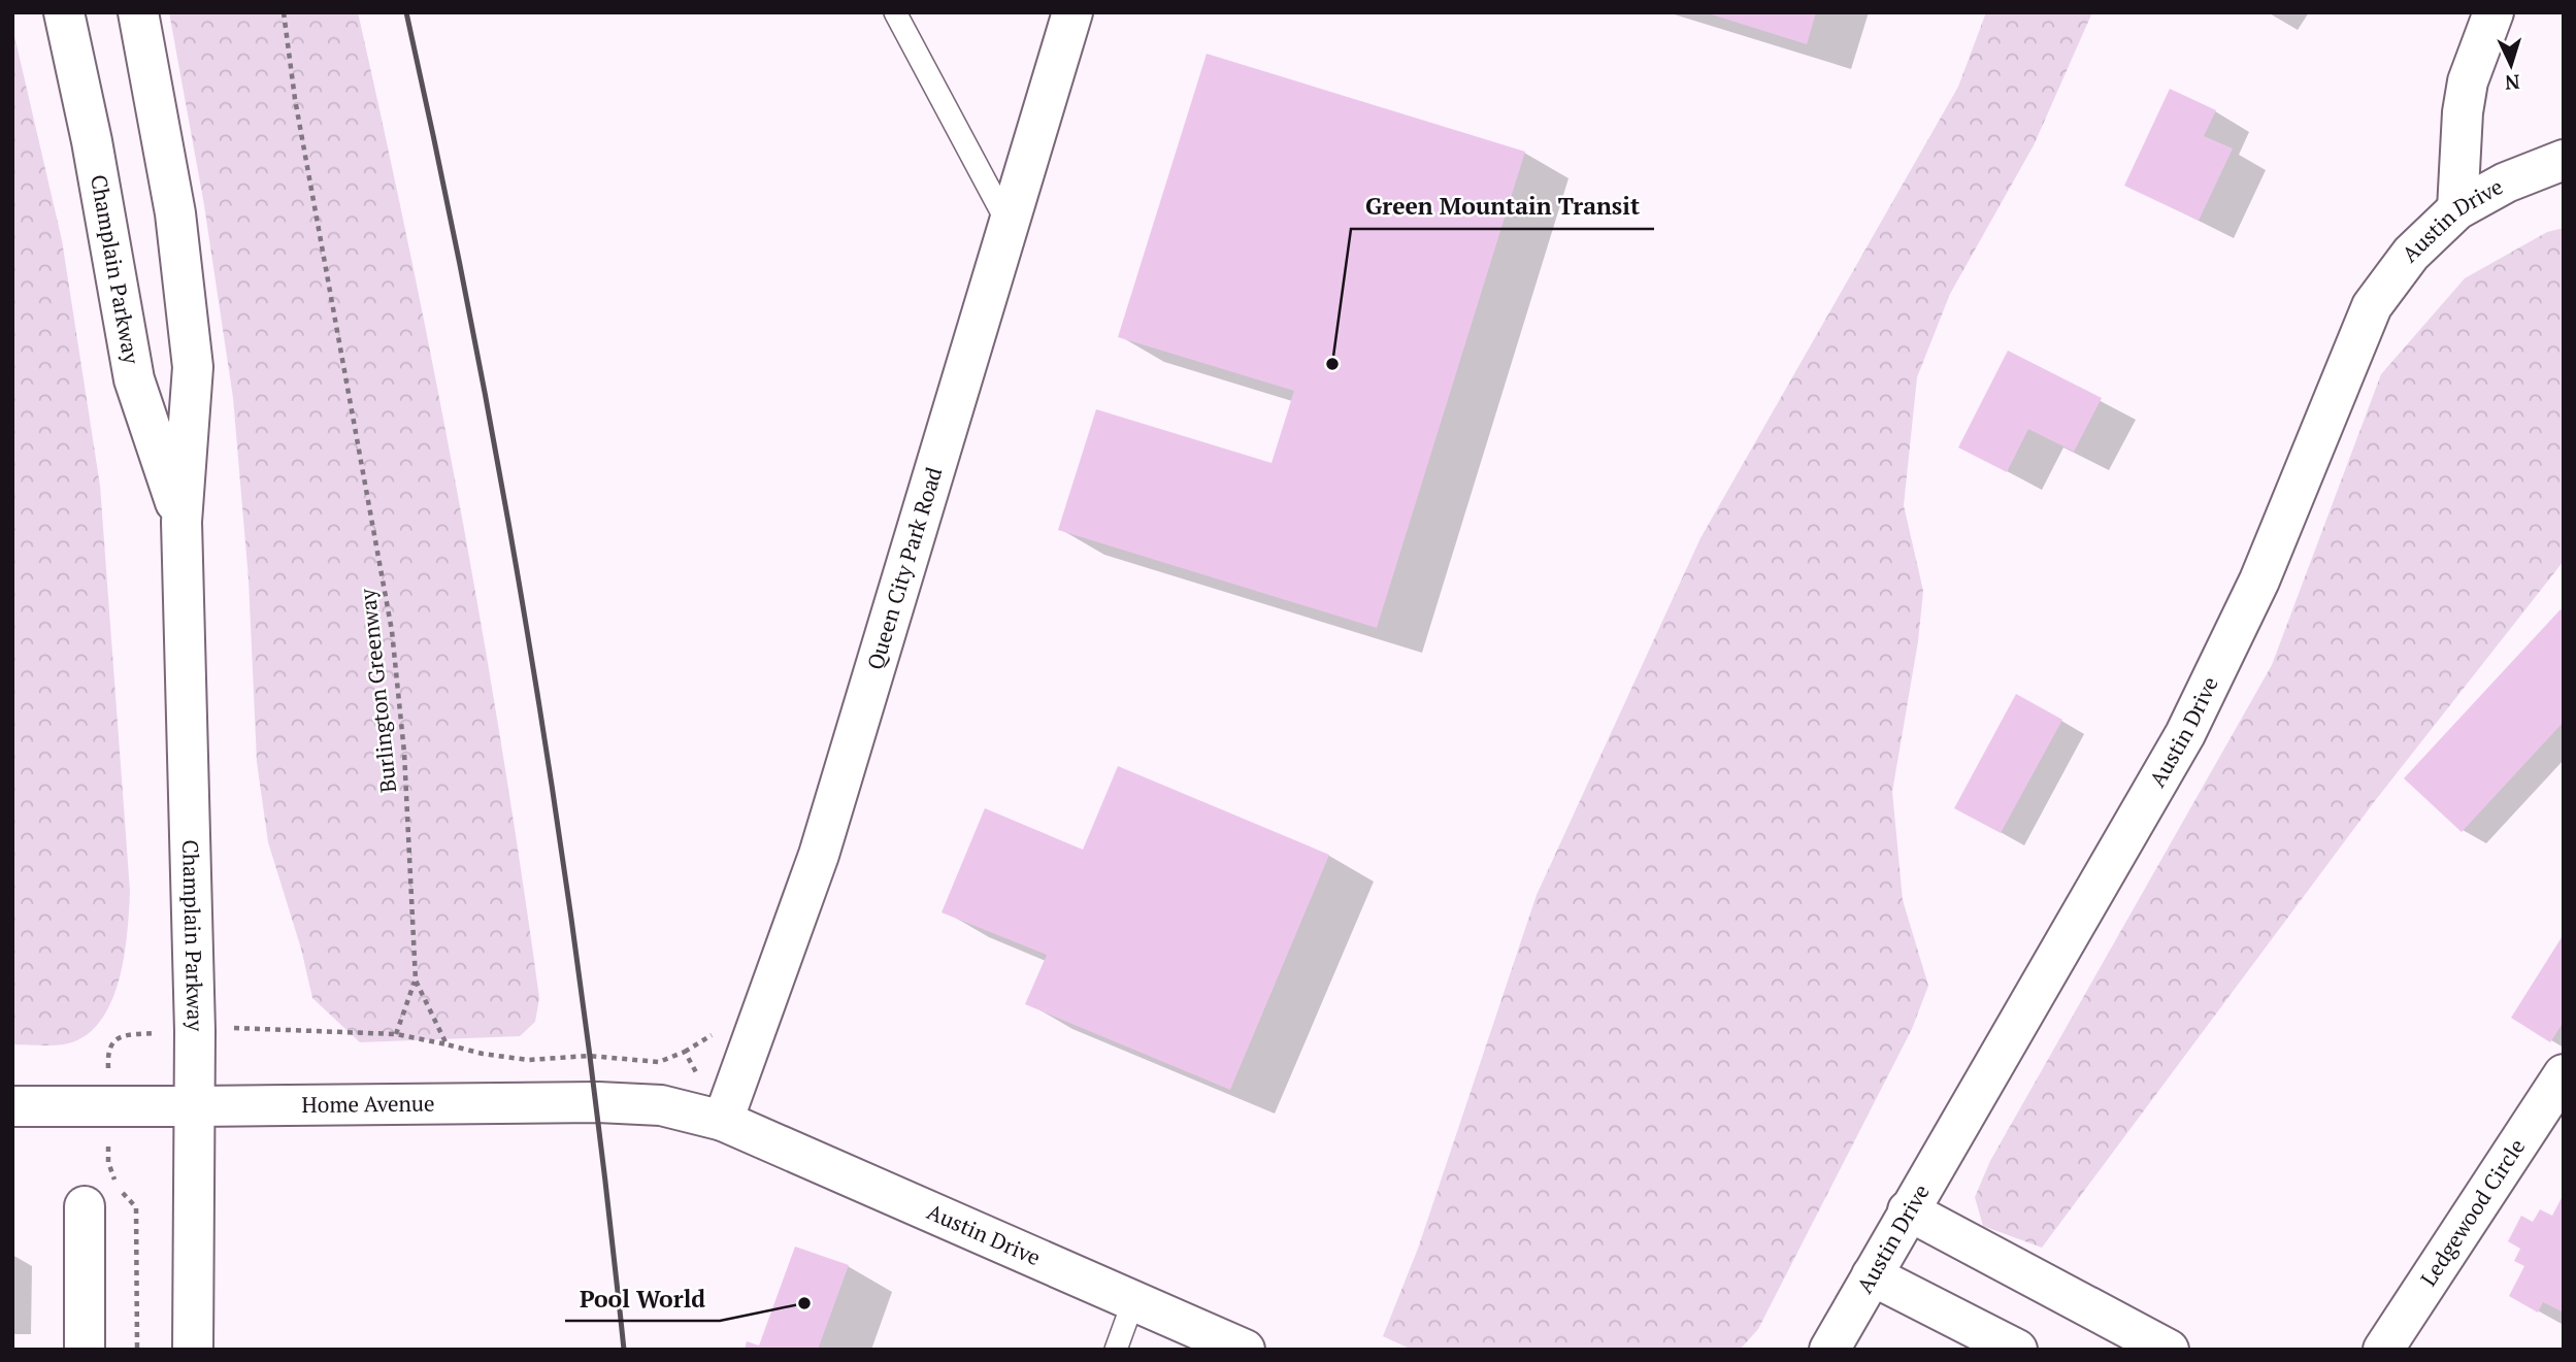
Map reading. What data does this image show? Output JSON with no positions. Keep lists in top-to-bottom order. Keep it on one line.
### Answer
{"streets":{"street":["Austin Drive","Champlain Parkway","Queen City Park Road","Home Avenue","Ledgewood Circle"],"path":["Burlington Greenway"]},"crossings":[["Austin Drive","Queen City Park Road"],["Austin Drive","Home Avenue"],["Champlain Parkway","Home Avenue"],["Queen City Park Road","Home Avenue"]],"places":["Green Mountain Transit","Pool World"],"north":"bottom"}
